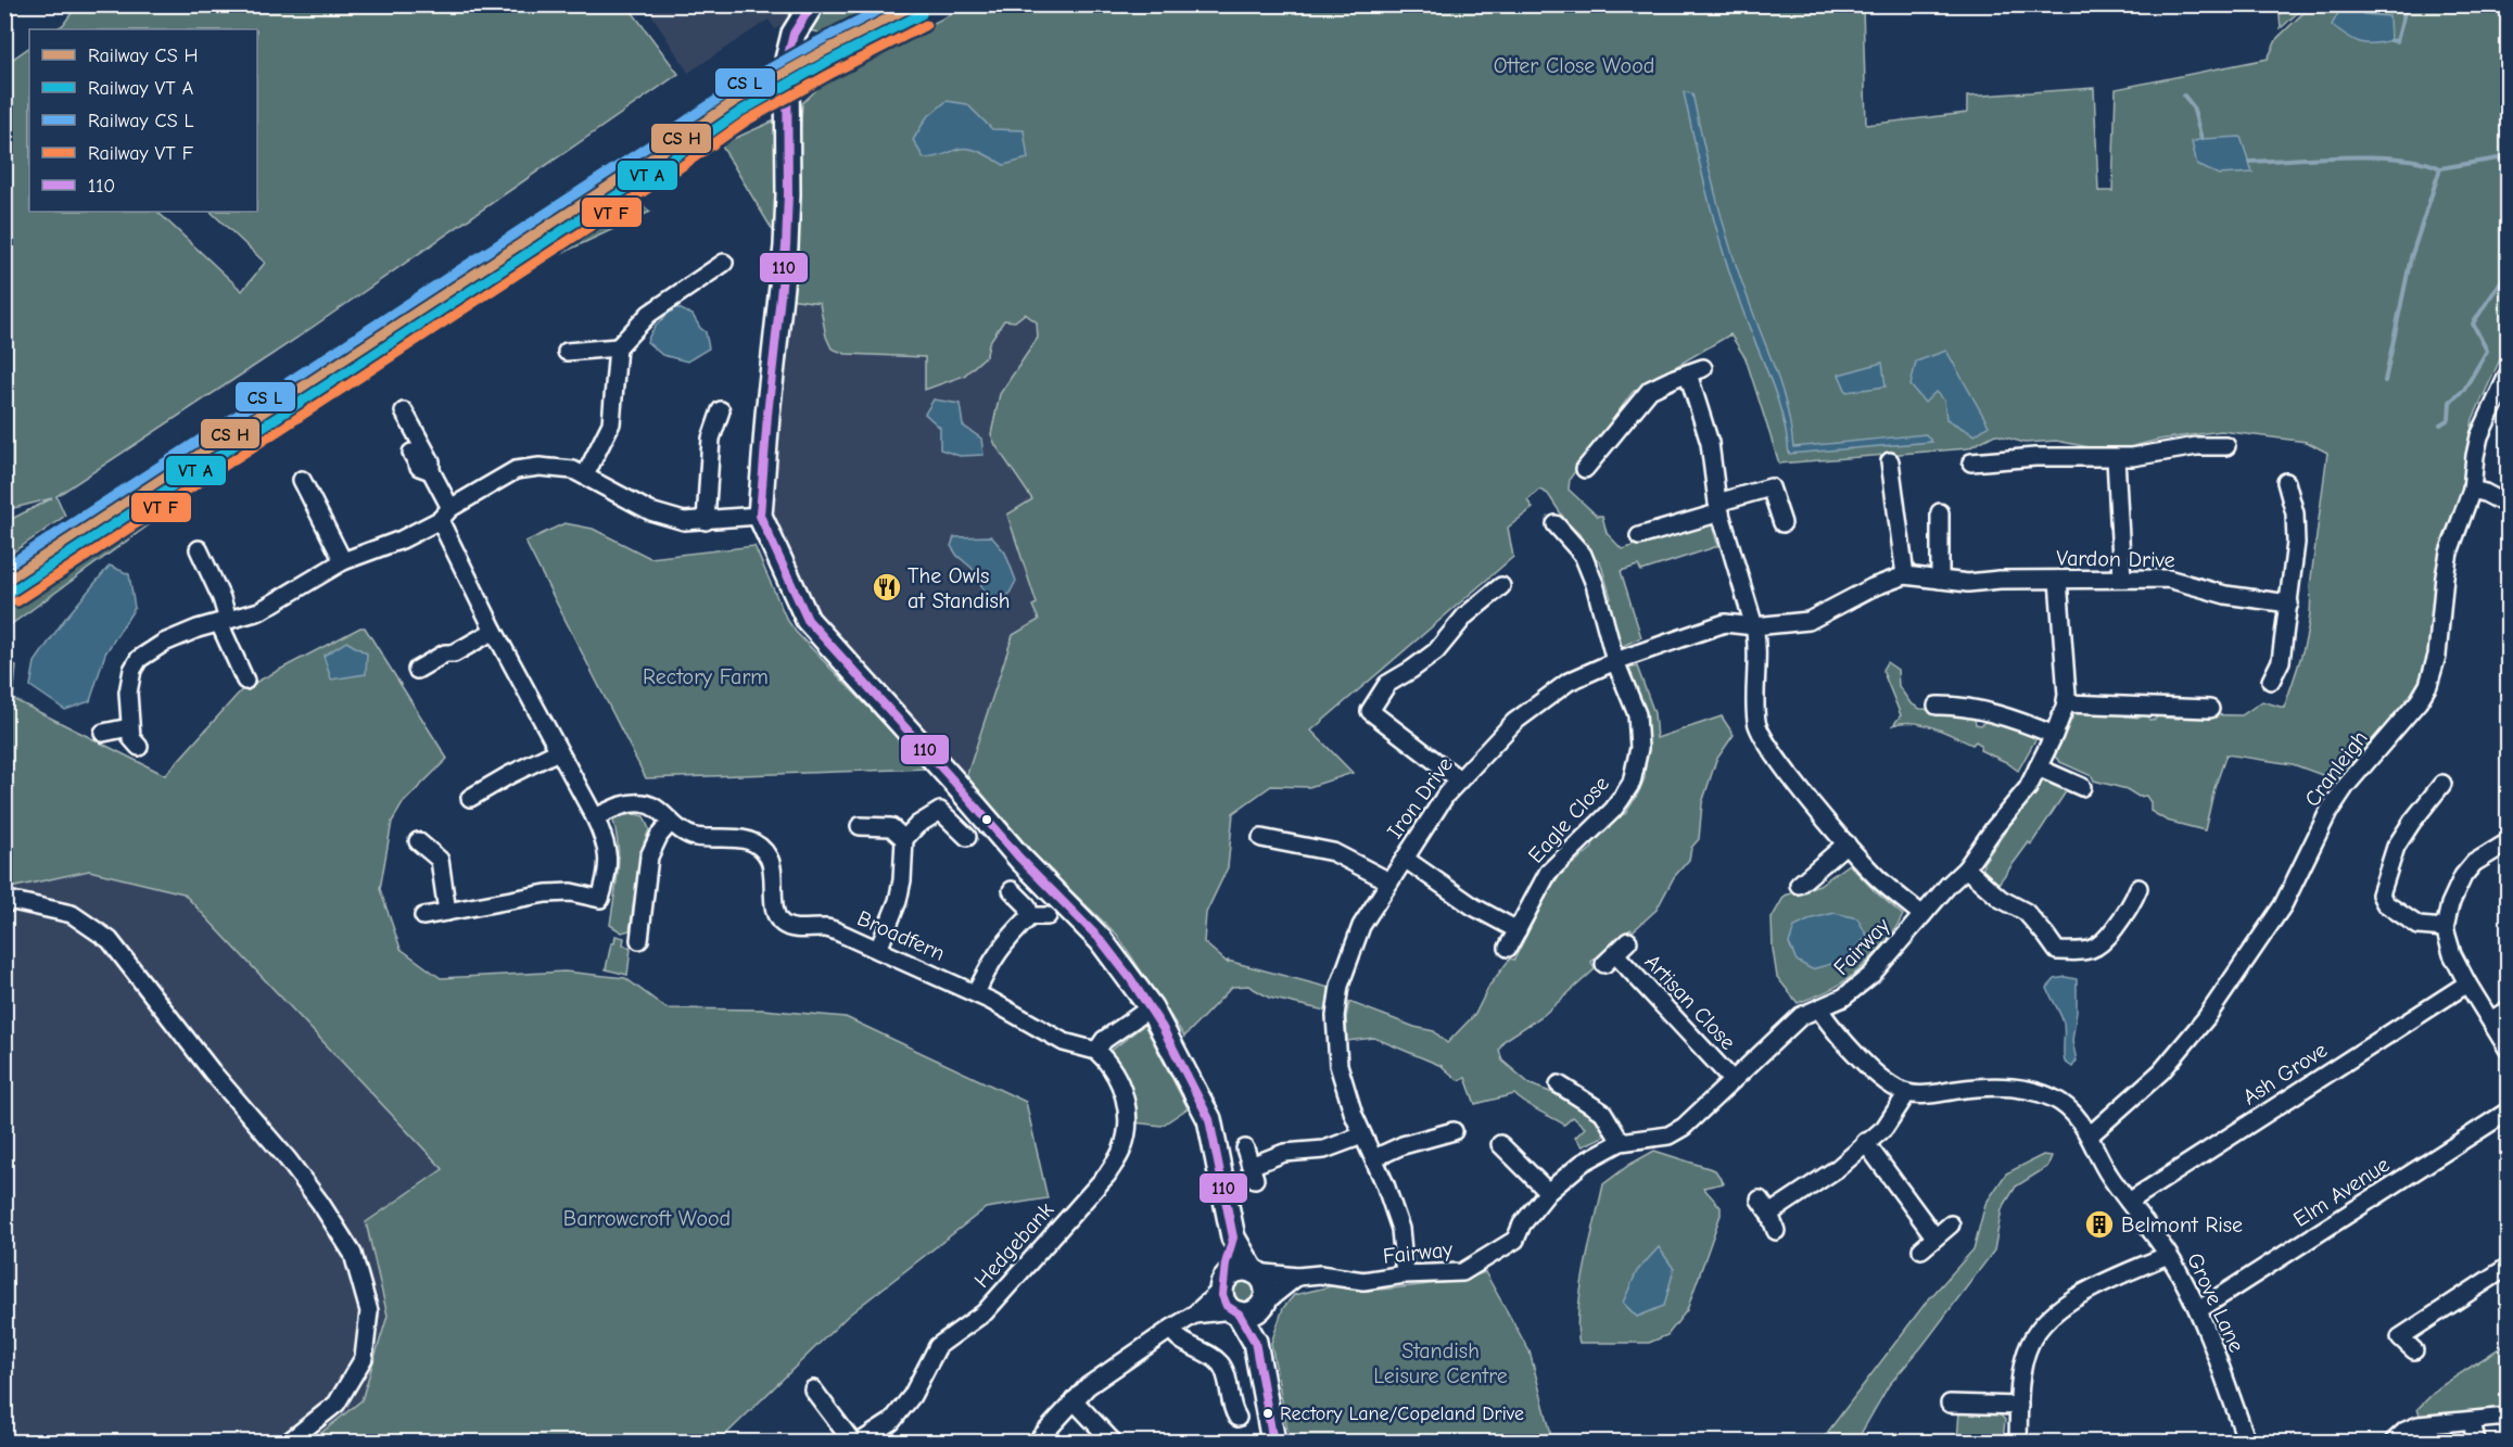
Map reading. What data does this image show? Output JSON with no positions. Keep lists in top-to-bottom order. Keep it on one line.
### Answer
{"streets":{"street":["Vardon Drive","Cranleigh","Iron Drive","Eagle Close","Broadfern","Fairway","Artisan Close","Ash Grove","Elm Avenue","Hedgebank","Grove Lane"]},"crossings":[["Vardon Drive","Iron Drive"],["Vardon Drive","Fairway"],["Cranleigh","Grove Lane"],["Iron Drive","Eagle Close"],["Iron Drive","Fairway"],["Broadfern","Hedgebank"],["Fairway","Artisan Close"],["Ash Grove","Grove Lane"],["Elm Avenue","Grove Lane"]],"parks":["Otter Close Wood","Rectory Farm","Barrowcroft Wood","Standish Leisure Centre"],"places":{"restaurant":["The Owls at Standish"],"building":["Belmont Rise"],"other":["Rectory Lane/Copeland Drive"]},"lines":["transit line 110"],"legend":["Railway CS H","Railway VT A","Railway CS L","Railway VT F","110"]}
